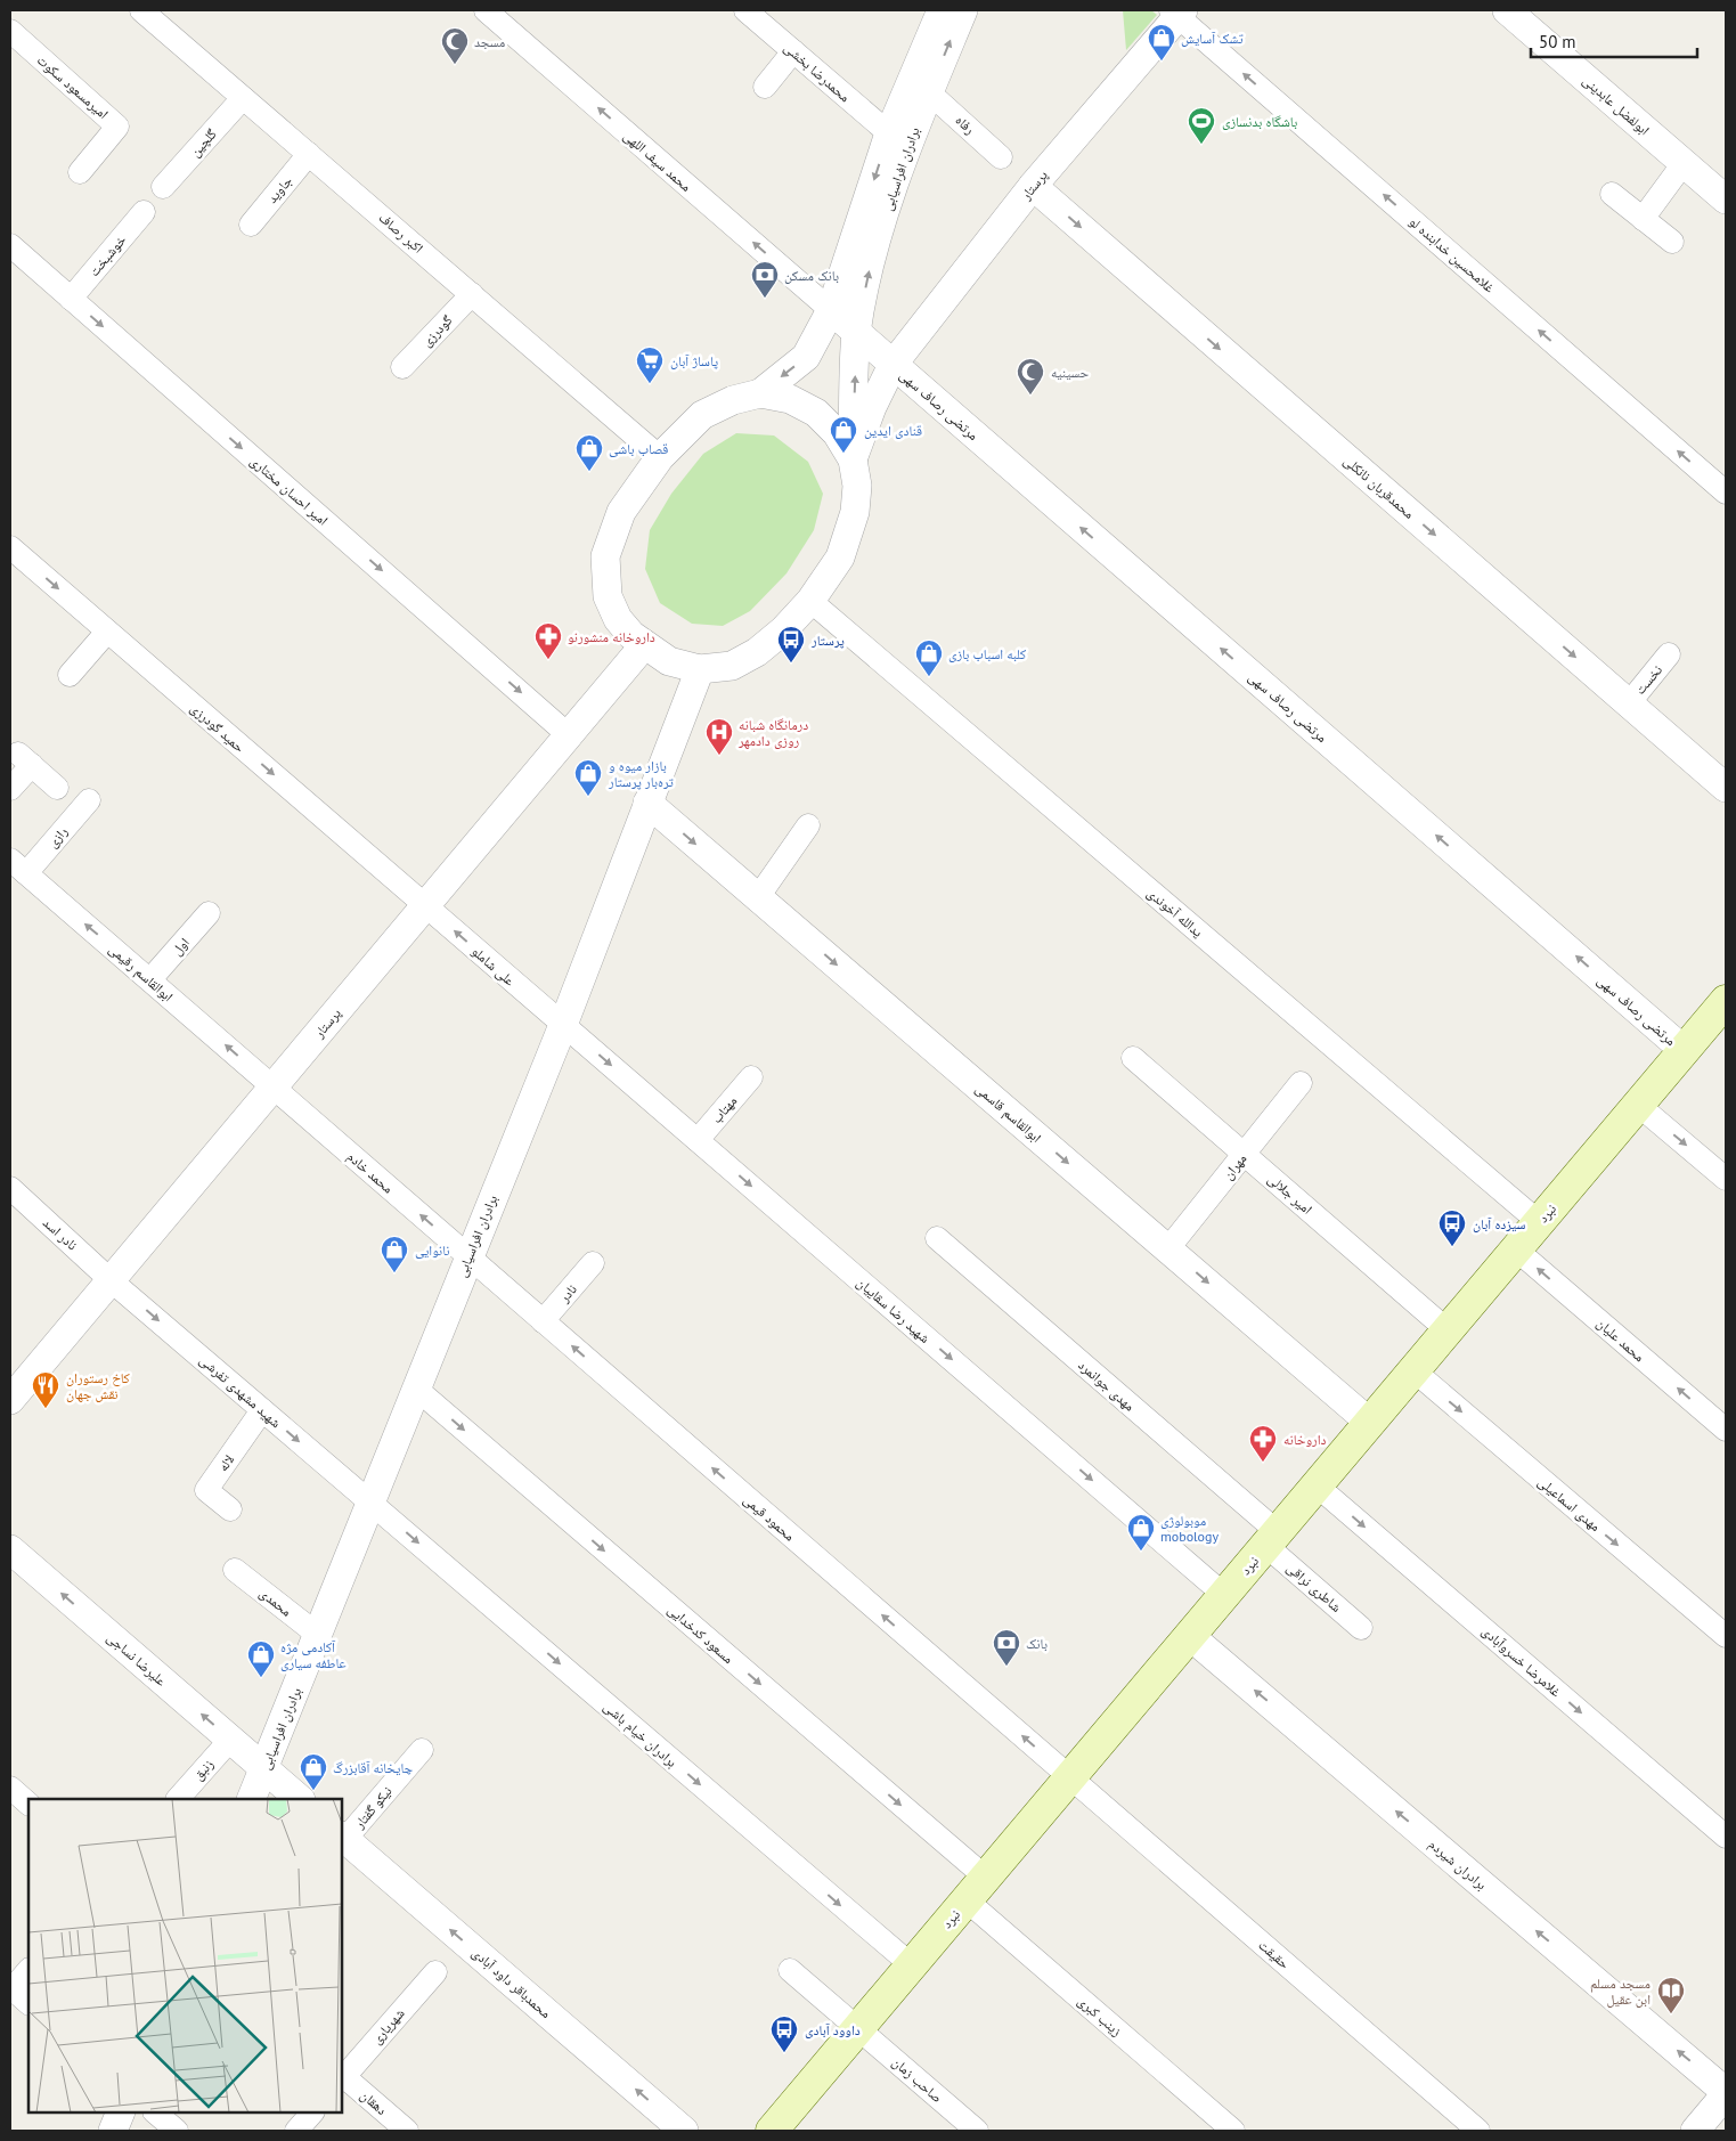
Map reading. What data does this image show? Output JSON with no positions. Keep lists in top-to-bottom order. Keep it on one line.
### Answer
{"streets":{"main road":["نبرد"],"street":["محمدرضا بخشی","امیرمسعود سکوت","ابولفضل عابدینی","رفاه","گلچین","محمد سیف اللهی","برادران افراسیابی","پرستار","جاوید","اکبر رصاف","غلامحسین خدابنده لو","خوشبخت","گودرزی","مرتضی رصاف سهی","محمدقربان نانکلی","امیر احسان مختاری","نخست","حمید گودرزی","رازی","یدالله آخوندی","اول","علی شاملو","ابوالقاسم رقیمی","مهتاب","ابوالقاسم قاسمی","مهران","محمد خادم","امیر جلالی","نادر اسد","نادر","شهید رضا سقاییان","محمد علیان","مهدی جوانمرد","شهید مشهدی تفرشی","لاله","مهدی اسماعیلی","محمود قیمی","شاطری نراقی","محمدی","مسعود کدخدایی","علیرضا نساجی","غلامرضا خسروآبادی","برادران خیام باشی","زنبق","نیکو گفتار","برادران شیردم","حقیقت","محمدباقر داود آبادی","زینب کبری","شهریاری","صاحب زمان","دهقان"]},"crossings":[["محمدرضا بخشی","برادران افراسیابی"],["رفاه","برادران افراسیابی"],["گلچین","اکبر رصاف"],["محمد سیف اللهی","برادران افراسیابی"],["محمد سیف اللهی","مرتضی رصاف سهی"],["برادران افراسیابی","پرستار"],["برادران افراسیابی","مرتضی رصاف سهی"],["برادران افراسیابی","علی شاملو"],["برادران افراسیابی","ابوالقاسم قاسمی"],["برادران افراسیابی","محمد خادم"],["برادران افراسیابی","شهید رضا سقاییان"],["برادران افراسیابی","شهید مشهدی تفرشی"],["برادران افراسیابی","محمود قیمی"],["برادران افراسیابی","محمدی"],["برادران افراسیابی","مسعود کدخدایی"],["برادران افراسیابی","علیرضا نساجی"],["برادران افراسیابی","برادران خیام باشی"],["پرستار","غلامحسین خدابنده لو"],["پرستار","مرتضی رصاف سهی"],["پرستار","محمدقربان نانکلی"],["پرستار","امیر احسان مختاری"],["پرستار","حمید گودرزی"],["پرستار","علی شاملو"],["پرستار","ابوالقاسم رقیمی"],["پرستار","محمد خادم"],["پرستار","نادر اسد"],["پرستار","شهید مشهدی تفرشی"],["جاوید","اکبر رصاف"],["اکبر رصاف","گودرزی"],["خوشبخت","امیر احسان مختاری"],["مرتضی رصاف سهی","نبرد"],["محمدقربان نانکلی","نخست"],["حمید گودرزی","علی شاملو"],["رازی","ابوالقاسم رقیمی"],["یدالله آخوندی","نبرد"],["اول","ابوالقاسم رقیمی"],["علی شاملو","شهید رضا سقاییان"],["ابوالقاسم رقیمی","محمد خادم"],["مهتاب","شهید رضا سقاییان"],["ابوالقاسم قاسمی","مهران"],["ابوالقاسم قاسمی","نبرد"],["مهران","امیر جلالی"],["محمد خادم","محمود قیمی"],["امیر جلالی","نبرد"],["نبرد","شهید رضا سقاییان"],["نبرد","محمد علیان"],["نبرد","مهدی جوانمرد"],["نبرد","مهدی اسماعیلی"],["نبرد","محمود قیمی"],["نبرد","شاطری نراقی"],["نبرد","مسعود کدخدایی"],["نبرد","غلامرضا خسروآبادی"],["نبرد","برادران خیام باشی"],["نبرد","برادران شیردم"],["نبرد","حقیقت"],["نبرد","زینب کبری"],["نبرد","صاحب زمان"],["نادر اسد","شهید مشهدی تفرشی"],["نادر","محمود قیمی"],["مهدی جوانمرد","شاطری نراقی"],["شهید مشهدی تفرشی","لاله"],["شهید مشهدی تفرشی","برادران خیام باشی"],["محمود قیمی","حقیقت"],["مسعود کدخدایی","زینب کبری"],["علیرضا نساجی","زنبق"],["نیکو گفتار","محمدباقر داود آبادی"],["شهریاری","دهقان"]],"one_way":["محمد سیف اللهی","غلامحسین خدابنده لو","مرتضی رصاف سهی","محمدقربان نانکلی","امیر احسان مختاری","حمید گودرزی","علی شاملو","ابوالقاسم رقیمی","ابوالقاسم قاسمی","محمد خادم","شهید رضا سقاییان","شهید مشهدی تفرشی","مهدی اسماعیلی","محمود قیمی","مسعود کدخدایی","علیرضا نساجی","غلامرضا خسروآبادی","برادران خیام باشی","برادران شیردم","محمدباقر داود آبادی"],"places":{"shop":["تشک آسایش","قنادی ایدین","قصاب باشی","کلبه اسباب بازی","بازار میوه و تره‌بار پرستار","نانوایی","موبولوژی mobology","آکادمی مژه عاطفه سیاری","چایخانه آقابزرگ"],"mosque":["مسجد","حسینیه"],"sports":["باشگاه بدنسازی"],"bank":["بانک مسکن","بانک"],"supermarket":["پاساژ آبان"],"pharmacy":["داروخانه منشورنو","داروخانه"],"bus stop":["پرستار","سیزده آبان","داوود آبادی"],"hospital":["درمانگاه شبانه روزی دادمهر"],"restaurant":["کاخ رستوران نقش جهان"],"library":["مسجد مسلم ابن عقیل"]},"scale_bar":"50 m"}
